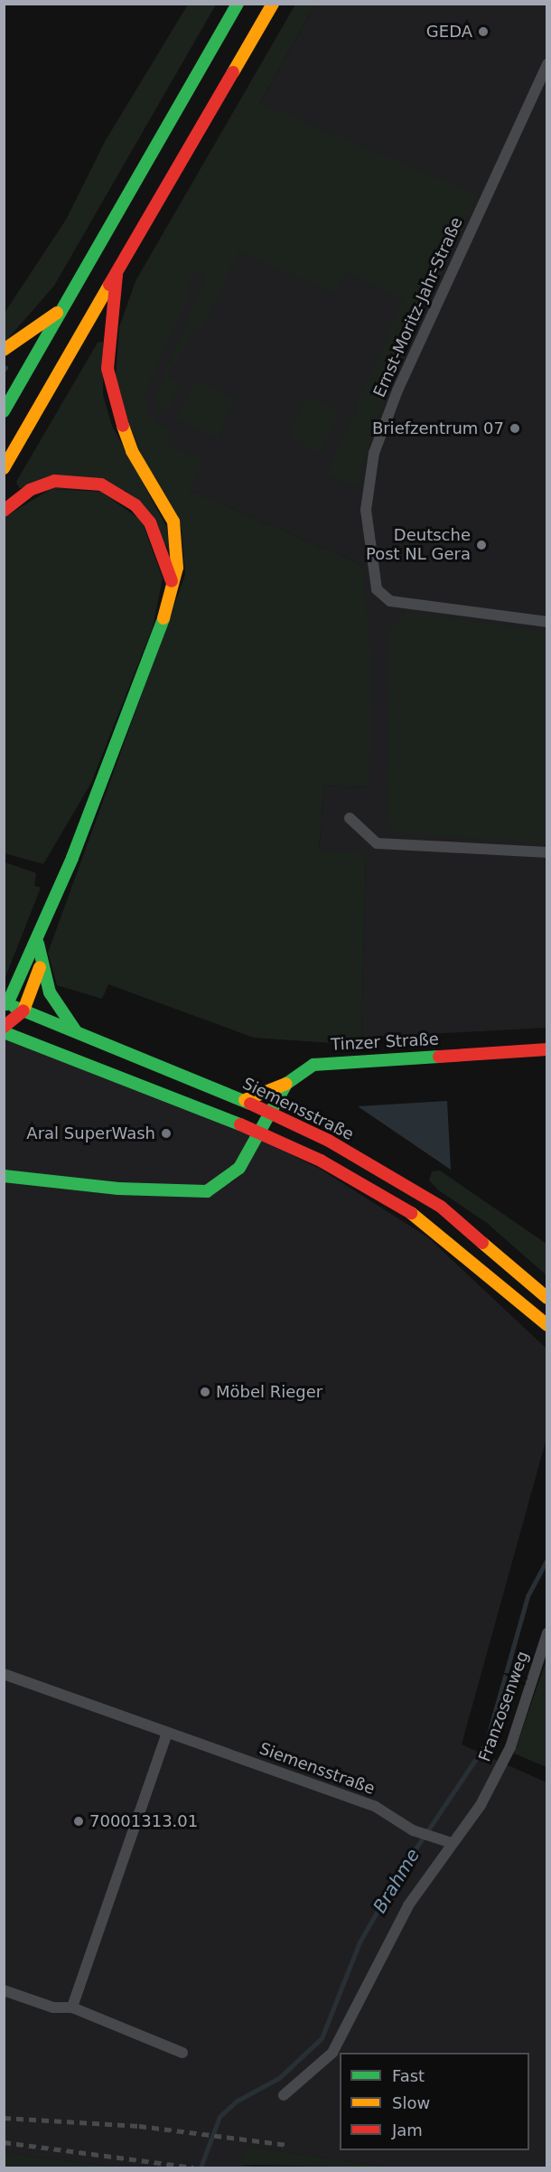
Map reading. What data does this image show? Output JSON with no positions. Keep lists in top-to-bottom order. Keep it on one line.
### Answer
{"streets":{"main road":["Tinzer Straße","Siemensstraße"],"street":["Ernst-Moritz-Jahr-Straße","Franzosenweg"]},"crossings":[["Tinzer Straße","Siemensstraße"],["Siemensstraße","Franzosenweg"]],"water":["Brahme"],"places":["GEDA","Briefzentrum 07","Deutsche Post NL Gera","Aral SuperWash","Möbel Rieger","70001313.01"],"legend":["Fast","Slow","Jam"]}
